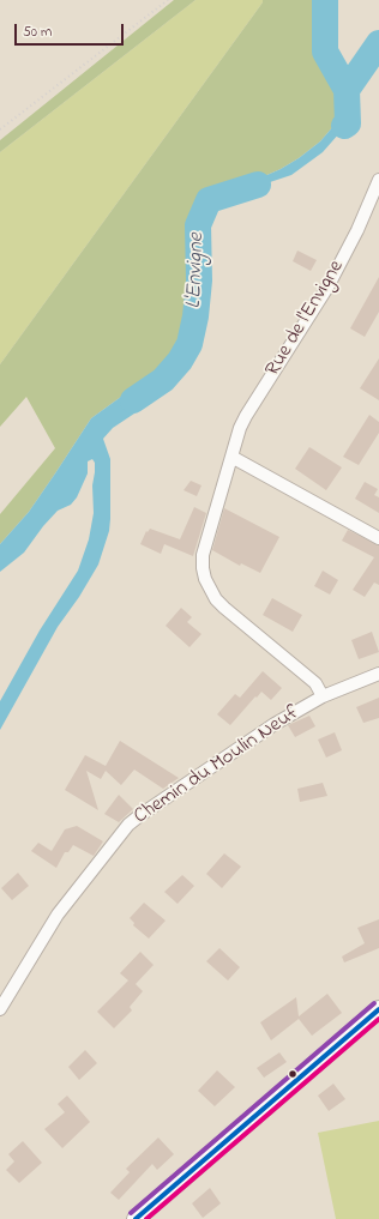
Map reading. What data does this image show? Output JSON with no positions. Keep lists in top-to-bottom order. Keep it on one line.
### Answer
{"streets":{"street":["Rue de l'Envigne","Chemin du Moulin Neuf"]},"crossings":[["Rue de l'Envigne","Chemin du Moulin Neuf"]],"water":["L'Envigne"],"scale_bar":"50 m"}
